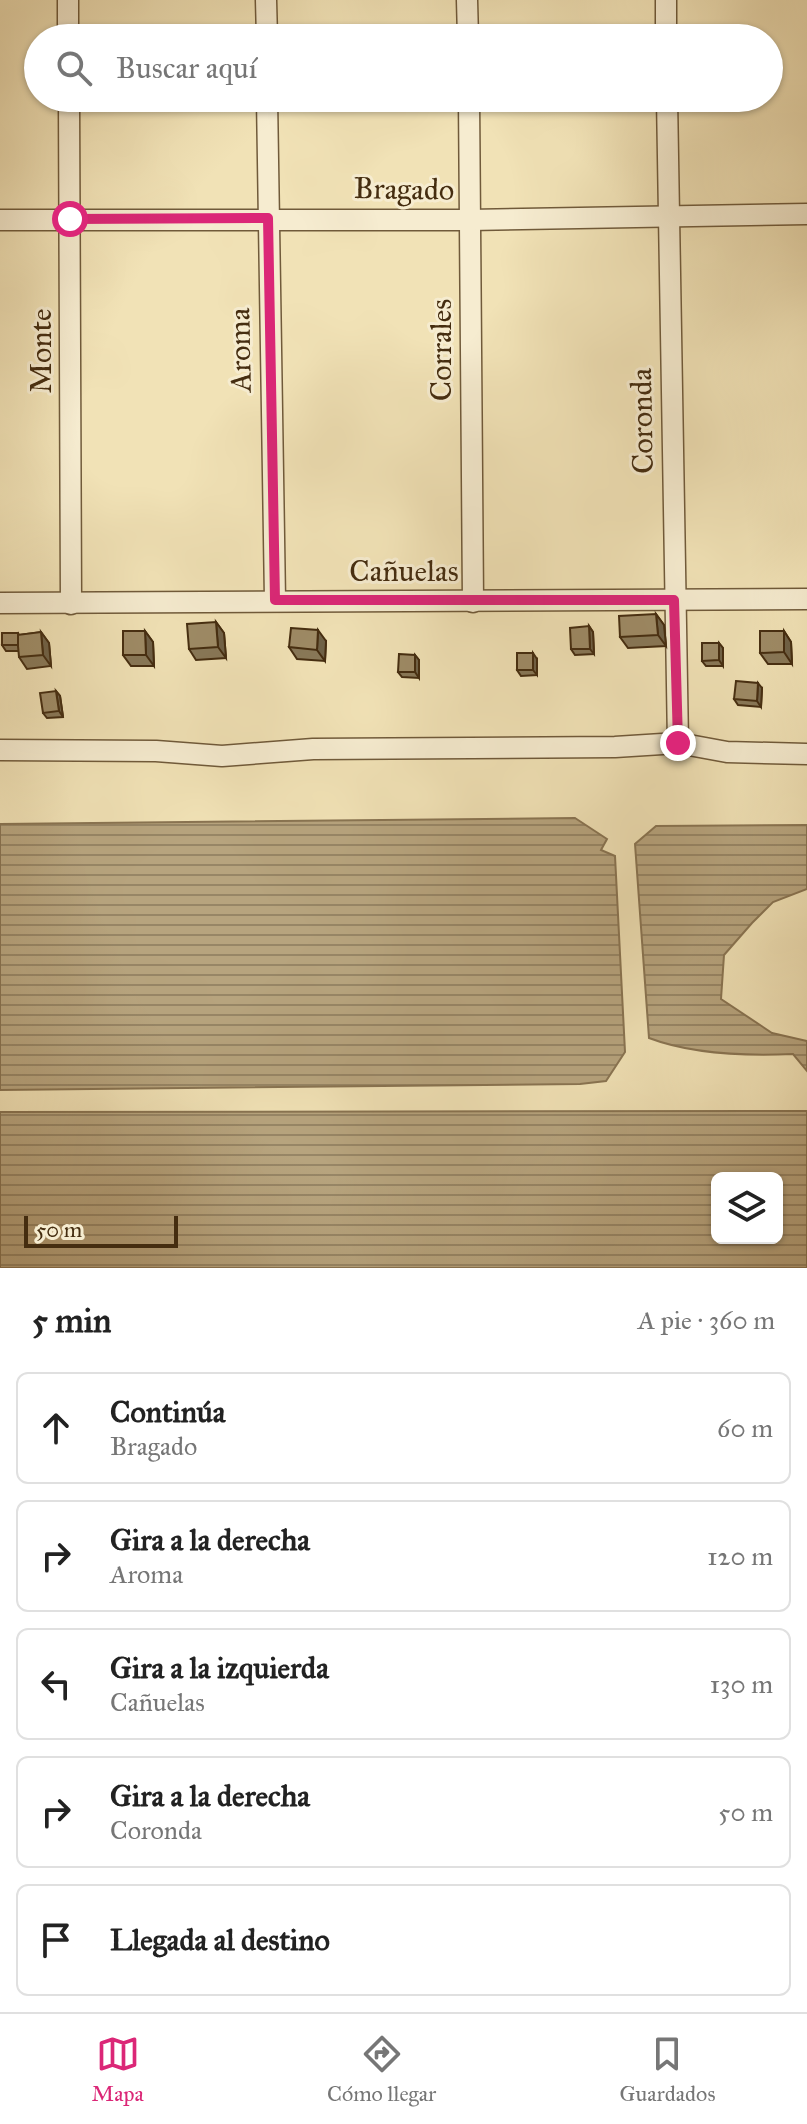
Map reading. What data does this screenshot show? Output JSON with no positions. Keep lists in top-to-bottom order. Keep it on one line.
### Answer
{"streets":{"street":["Bragado","Aroma","Corrales","Monte","Coronda","Cañuelas"]},"crossings":[["Bragado","Aroma"],["Bragado","Corrales"],["Bragado","Monte"],["Bragado","Coronda"],["Aroma","Cañuelas"],["Corrales","Cañuelas"],["Monte","Cañuelas"],["Coronda","Cañuelas"]],"scale_bar":"50 m","page":{"search":"Buscar aquí","scale":"50 m","heading":["5 min","A pie · 360 m"],"list":[["Continúa","Bragado","60 m"],["Gira a la derecha","Aroma","120 m"],["Gira a la izquierda","Cañuelas","130 m"],["Gira a la derecha","Coronda","50 m"],"Llegada al destino"],"nav":["Mapa","Cómo llegar","Guardados"]}}
